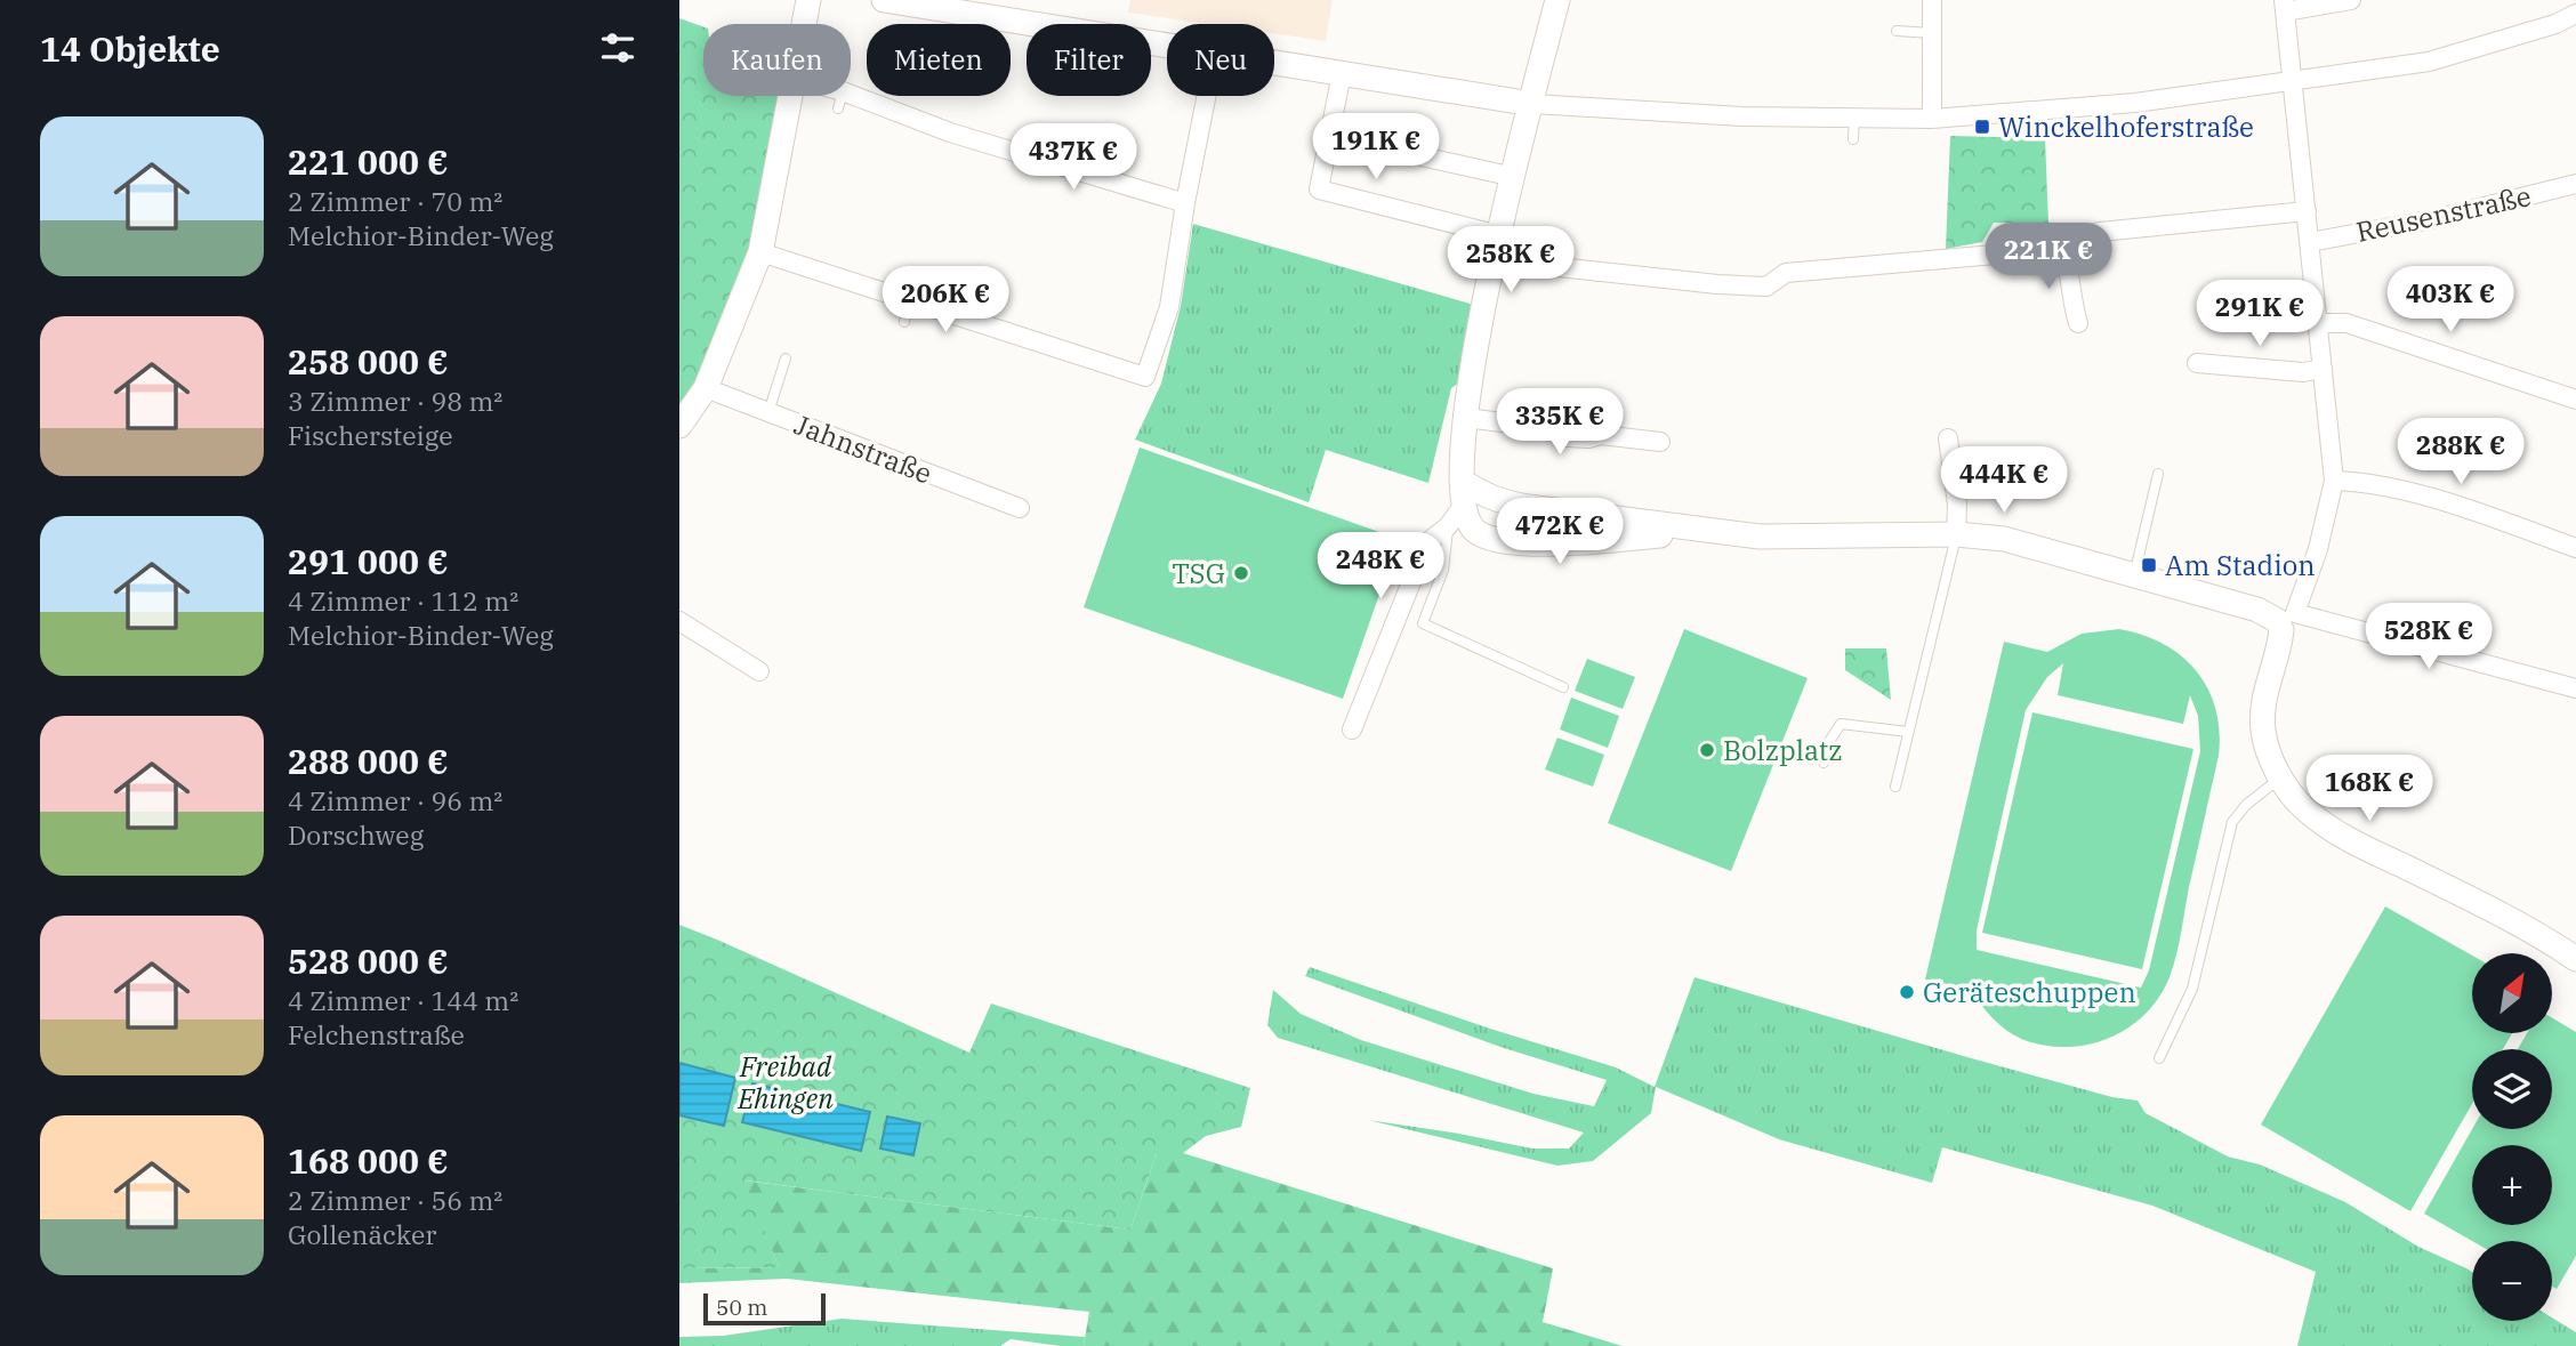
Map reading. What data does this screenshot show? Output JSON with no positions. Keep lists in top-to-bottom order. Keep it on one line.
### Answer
{"streets":{"street":["Reusenstraße","Jahnstraße"]},"parks":["Freibad Ehingen"],"places":{"transit":["Winckelhoferstraße","Am Stadion"],"other":["TSG","Bolzplatz","Geräteschuppen"]},"scale_bar":"50 m","north":"top right","page":{"heading":"14 Objekte","chip":["Kaufen","Mieten","Filter","Neu"],"list":[{"name":"221 000 €","note":"2 Zimmer · 70 m² · Melchior-Binder-Weg"},{"name":"258 000 €","note":"3 Zimmer · 98 m² · Fischersteige"},{"name":"291 000 €","note":"4 Zimmer · 112 m² · Melchior-Binder-Weg"},{"name":"288 000 €","note":"4 Zimmer · 96 m² · Dorschweg"},{"name":"528 000 €","note":"4 Zimmer · 144 m² · Felchenstraße"},{"name":"168 000 €","note":"2 Zimmer · 56 m² · Gollenäcker"}],"price":["191K €","437K €","221K €","258K €","206K €","403K €","291K €","335K €","288K €","444K €","472K €","248K €","528K €","168K €"],"map_buttons":["+","−"],"scale":"50 m"}}
